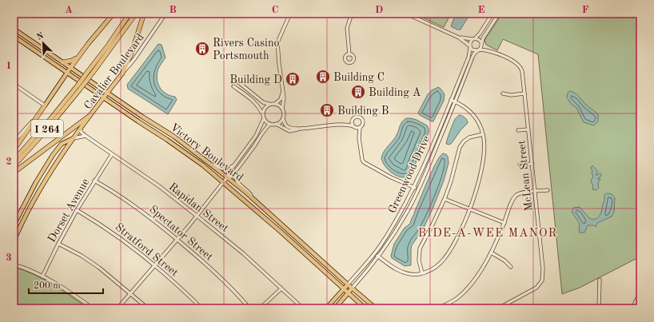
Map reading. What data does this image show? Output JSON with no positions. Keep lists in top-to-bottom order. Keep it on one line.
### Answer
{"streets":{"highway":["I 264"],"main road":["Cavalier Boulevard","Victory Boulevard","Greenwood Drive"],"street":["McLean Street","Rapidan Street","Dorset Avenue","Spectator Street","Stratford Street"]},"crossings":[["Cavalier Boulevard","Victory Boulevard"],["Cavalier Boulevard","Rapidan Street"],["Victory Boulevard","Greenwood Drive"],["Greenwood Drive","McLean Street"],["Rapidan Street","Dorset Avenue"],["Dorset Avenue","Spectator Street"],["Dorset Avenue","Stratford Street"]],"districts":["BIDE-A-WEE MANOR"],"places":{"building":["Rivers Casino Portsmouth","Building C","Building D","Building A","Building B"]},"scale_bar":"200 m","north":"top left","grid":{"columns":["A","B","C","D","E","F"],"rows":["1","2","3"]}}
